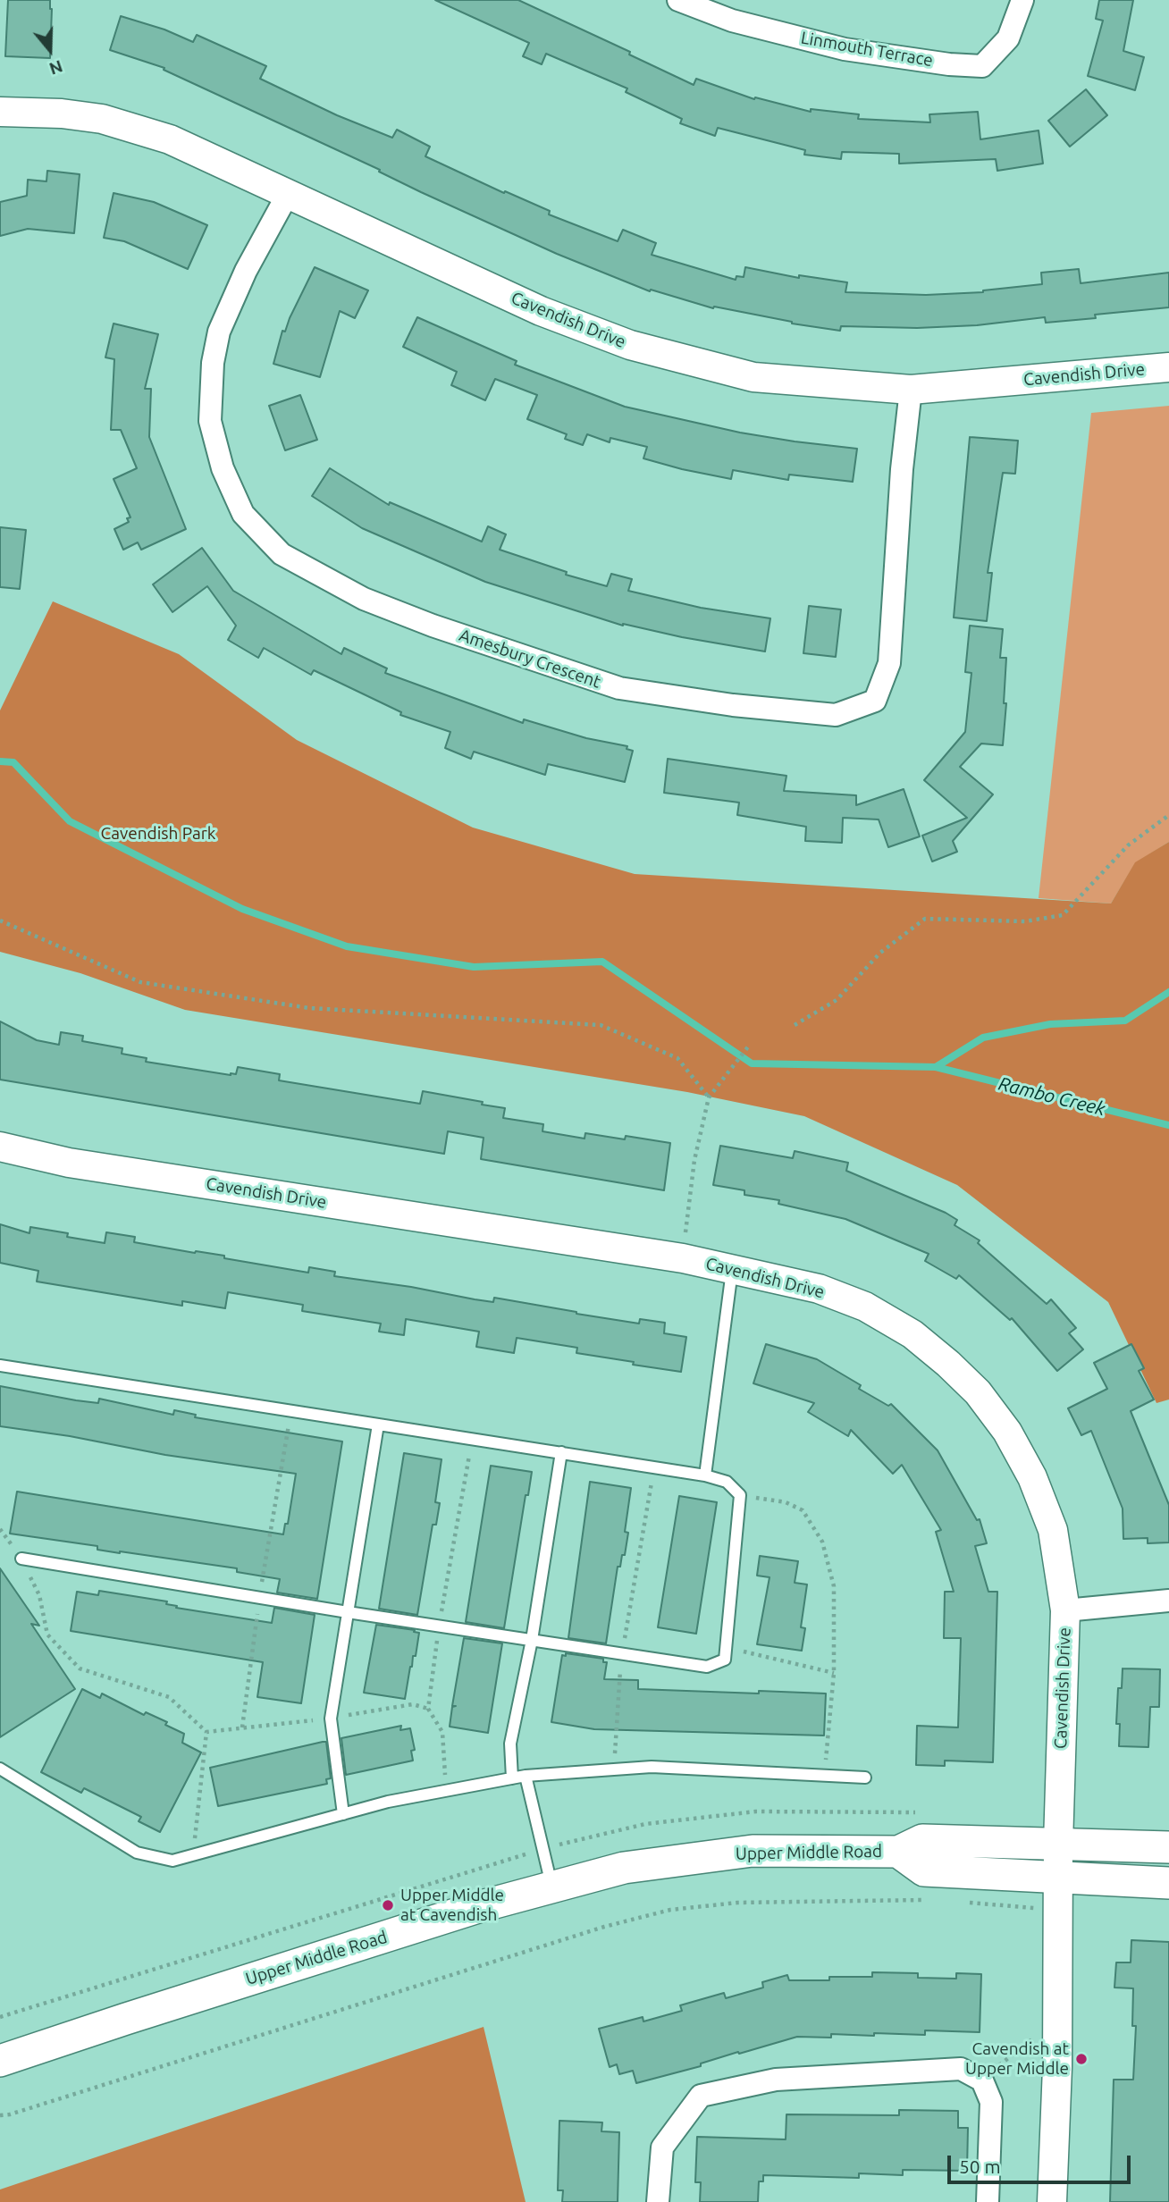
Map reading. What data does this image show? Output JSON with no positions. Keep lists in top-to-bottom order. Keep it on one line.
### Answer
{"streets":{"main road":["Upper Middle Road"],"street":["Linmouth Terrace","Cavendish Drive","Amesbury Crescent"]},"crossings":[["Cavendish Drive","Amesbury Crescent"],["Cavendish Drive","Upper Middle Road"]],"water":["Rambo Creek"],"parks":["Cavendish Park"],"places":["Upper Middle at Cavendish","Cavendish at Upper Middle"],"scale_bar":"50 m","north":"bottom"}
